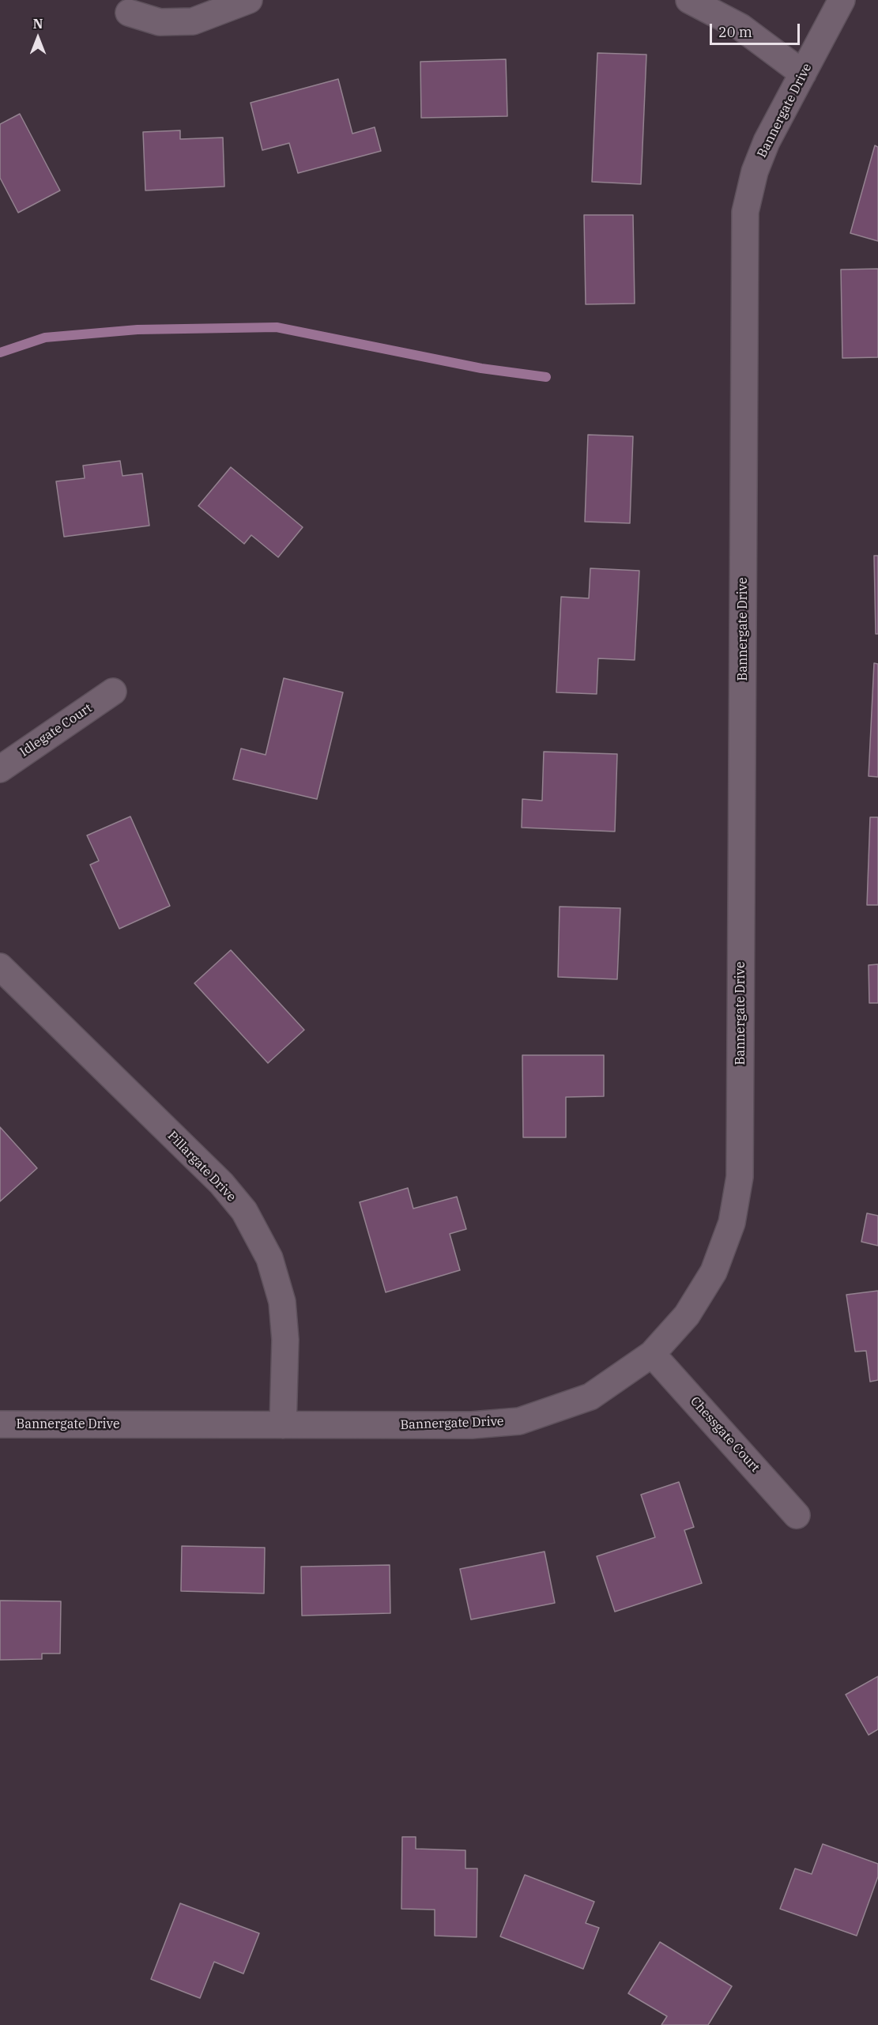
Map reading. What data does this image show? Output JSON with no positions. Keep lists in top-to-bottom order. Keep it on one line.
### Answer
{"streets":{"street":["Bannergate Drive","Idlegate Court","Pillargate Drive","Chessgate Court"]},"crossings":[["Bannergate Drive","Pillargate Drive"],["Bannergate Drive","Chessgate Court"]],"scale_bar":"20 m","north":"top"}
